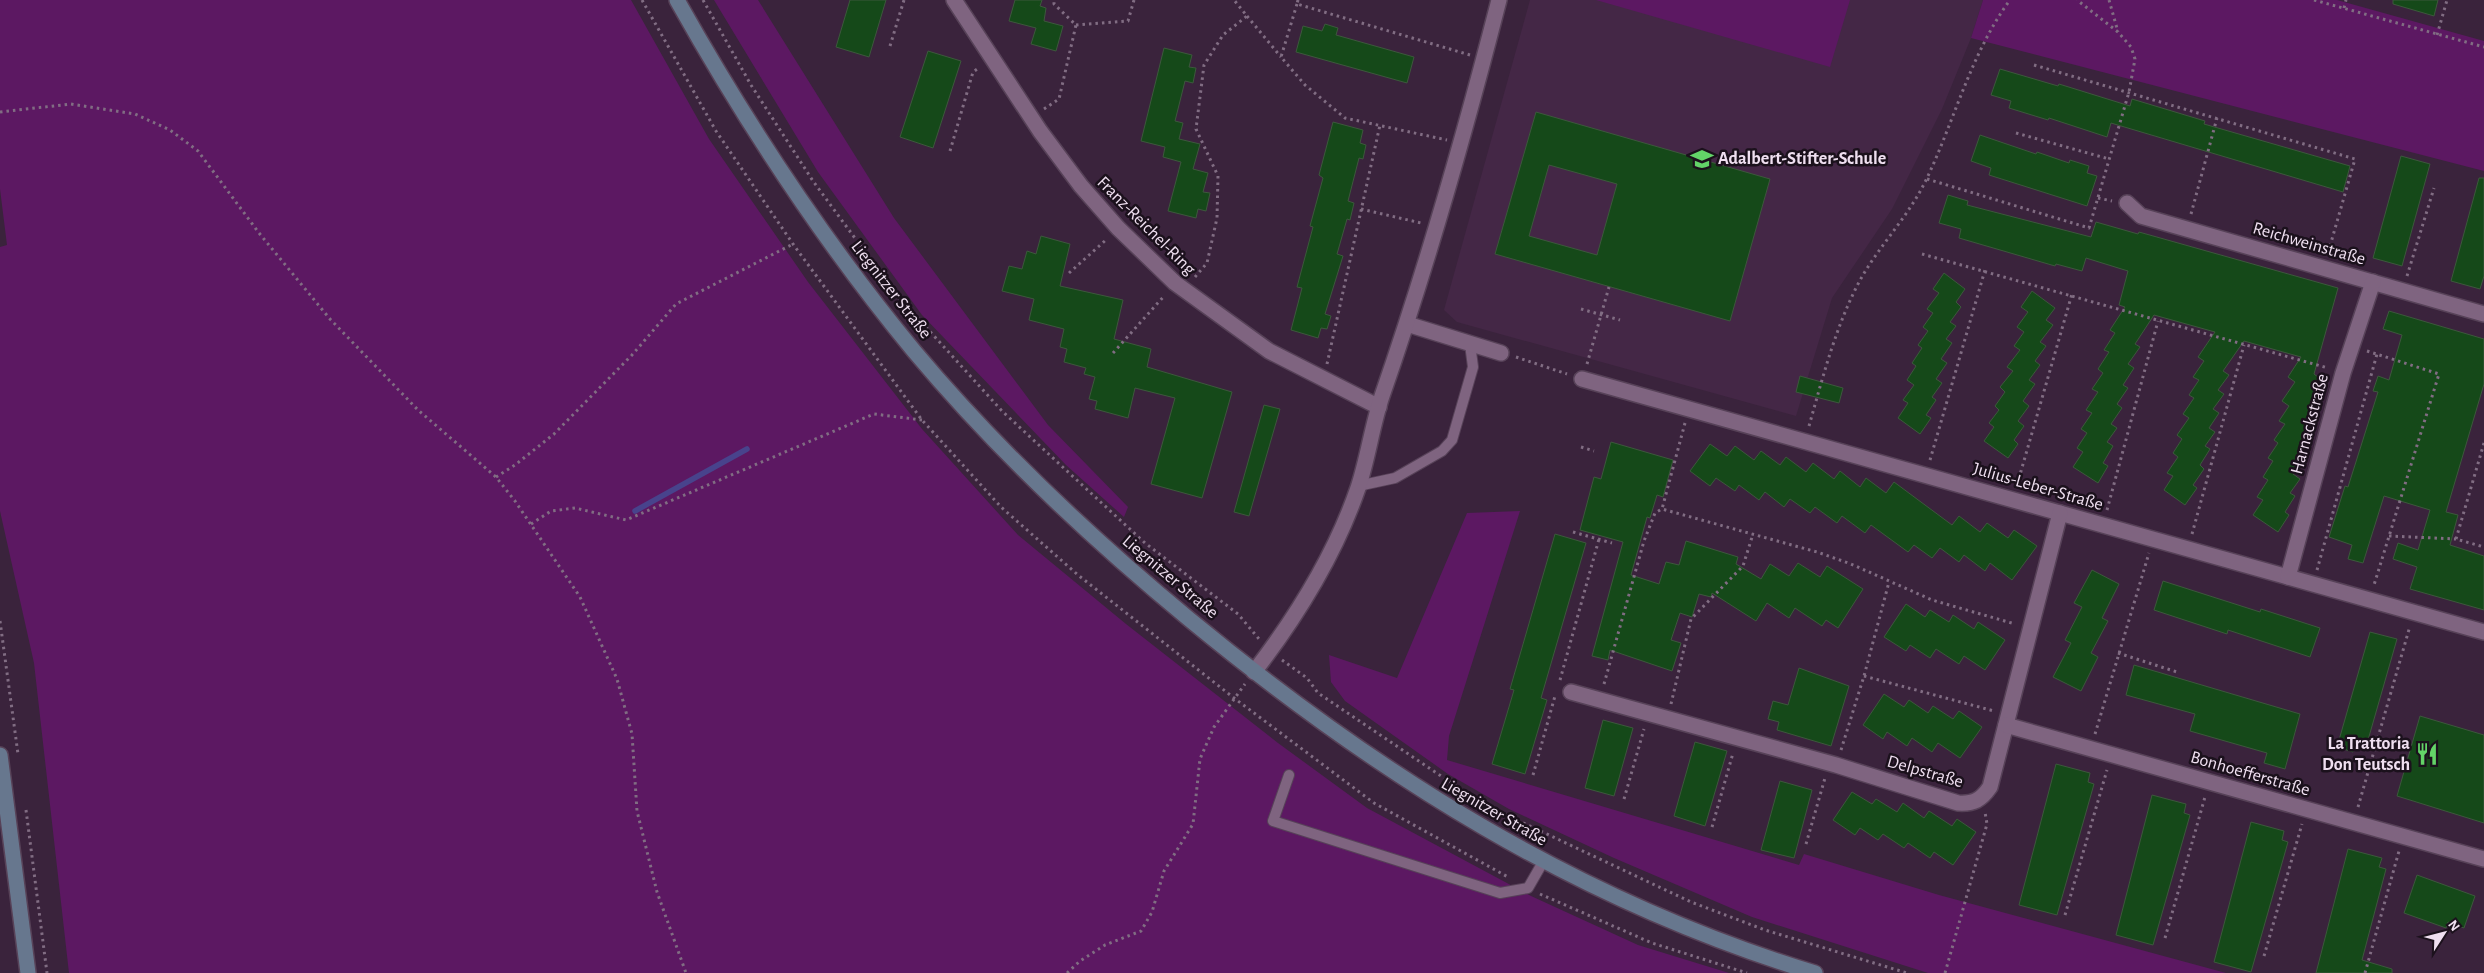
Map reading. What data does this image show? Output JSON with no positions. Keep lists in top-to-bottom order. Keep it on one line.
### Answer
{"streets":{"main road":["Liegnitzer Straße"],"street":["Franz-Reichel-Ring","Reichweinstraße","Harnackstraße","Julius-Leber-Straße","Delpstraße","Bonhoefferstraße"]},"crossings":[["Reichweinstraße","Harnackstraße"],["Harnackstraße","Julius-Leber-Straße"],["Julius-Leber-Straße","Delpstraße"],["Delpstraße","Bonhoefferstraße"]],"places":{"school or university":["Adalbert-Stifter-Schule"],"restaurant":["La Trattoria Don Teutsch"]},"north":"top right"}
